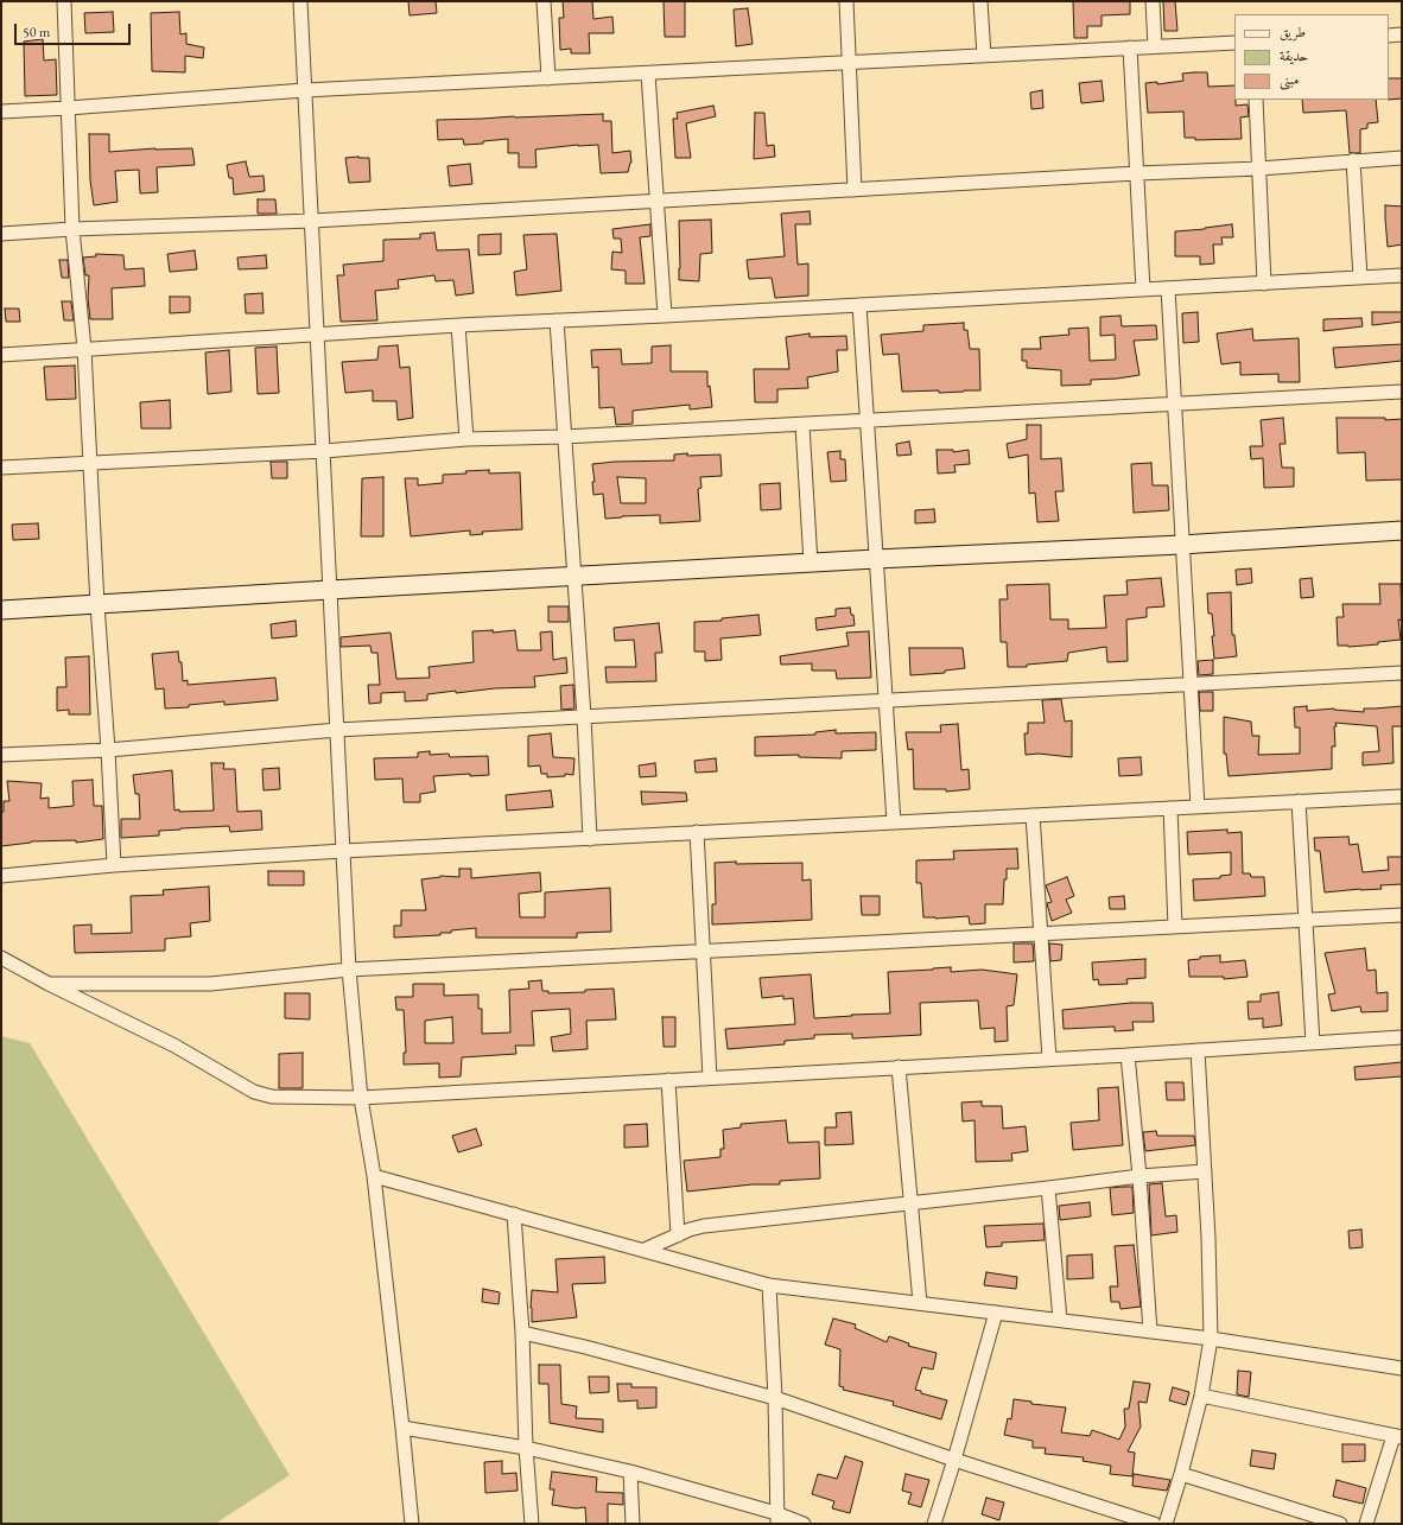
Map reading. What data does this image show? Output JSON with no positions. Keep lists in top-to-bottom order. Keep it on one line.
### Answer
{"legend":["طريق","حديقة","مبنى"],"scale_bar":"50 m"}
